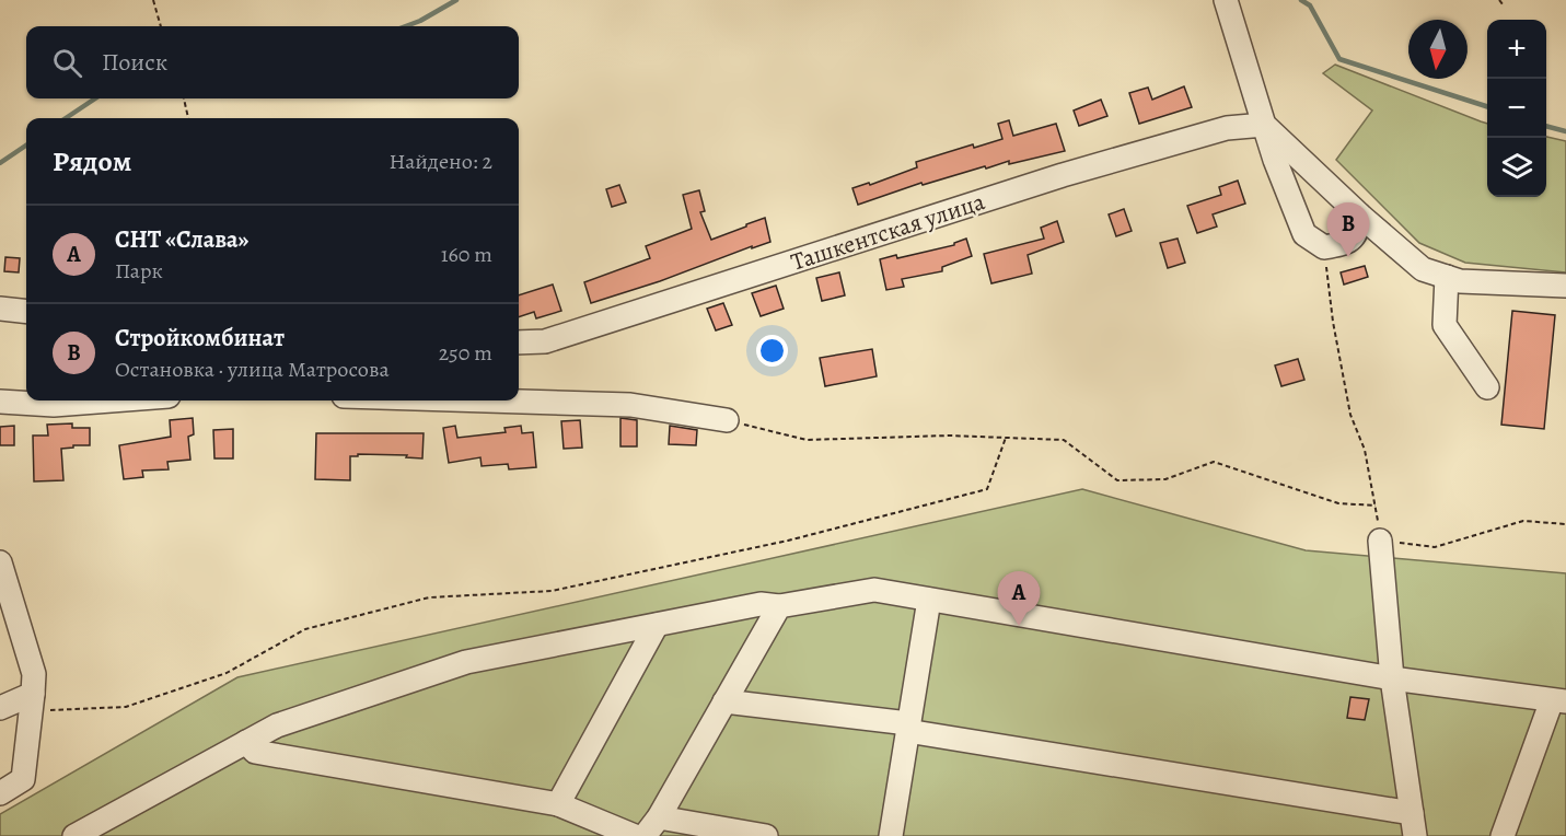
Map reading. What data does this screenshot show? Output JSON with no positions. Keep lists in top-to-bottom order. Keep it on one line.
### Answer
{"streets":{"street":["Ташкентская улица"]},"north":"bottom","page":{"map_buttons":["+","−"],"search":"Поиск","heading":["Рядом","Найдено: 2"],"pins":["B","A"],"list":[{"mark":"A","name":"СНТ «Слава»","note":"Парк","value":"160 m"},{"mark":"B","name":"Стройкомбинат","note":"Остановка · улица Матросова","value":"250 m"}]}}
